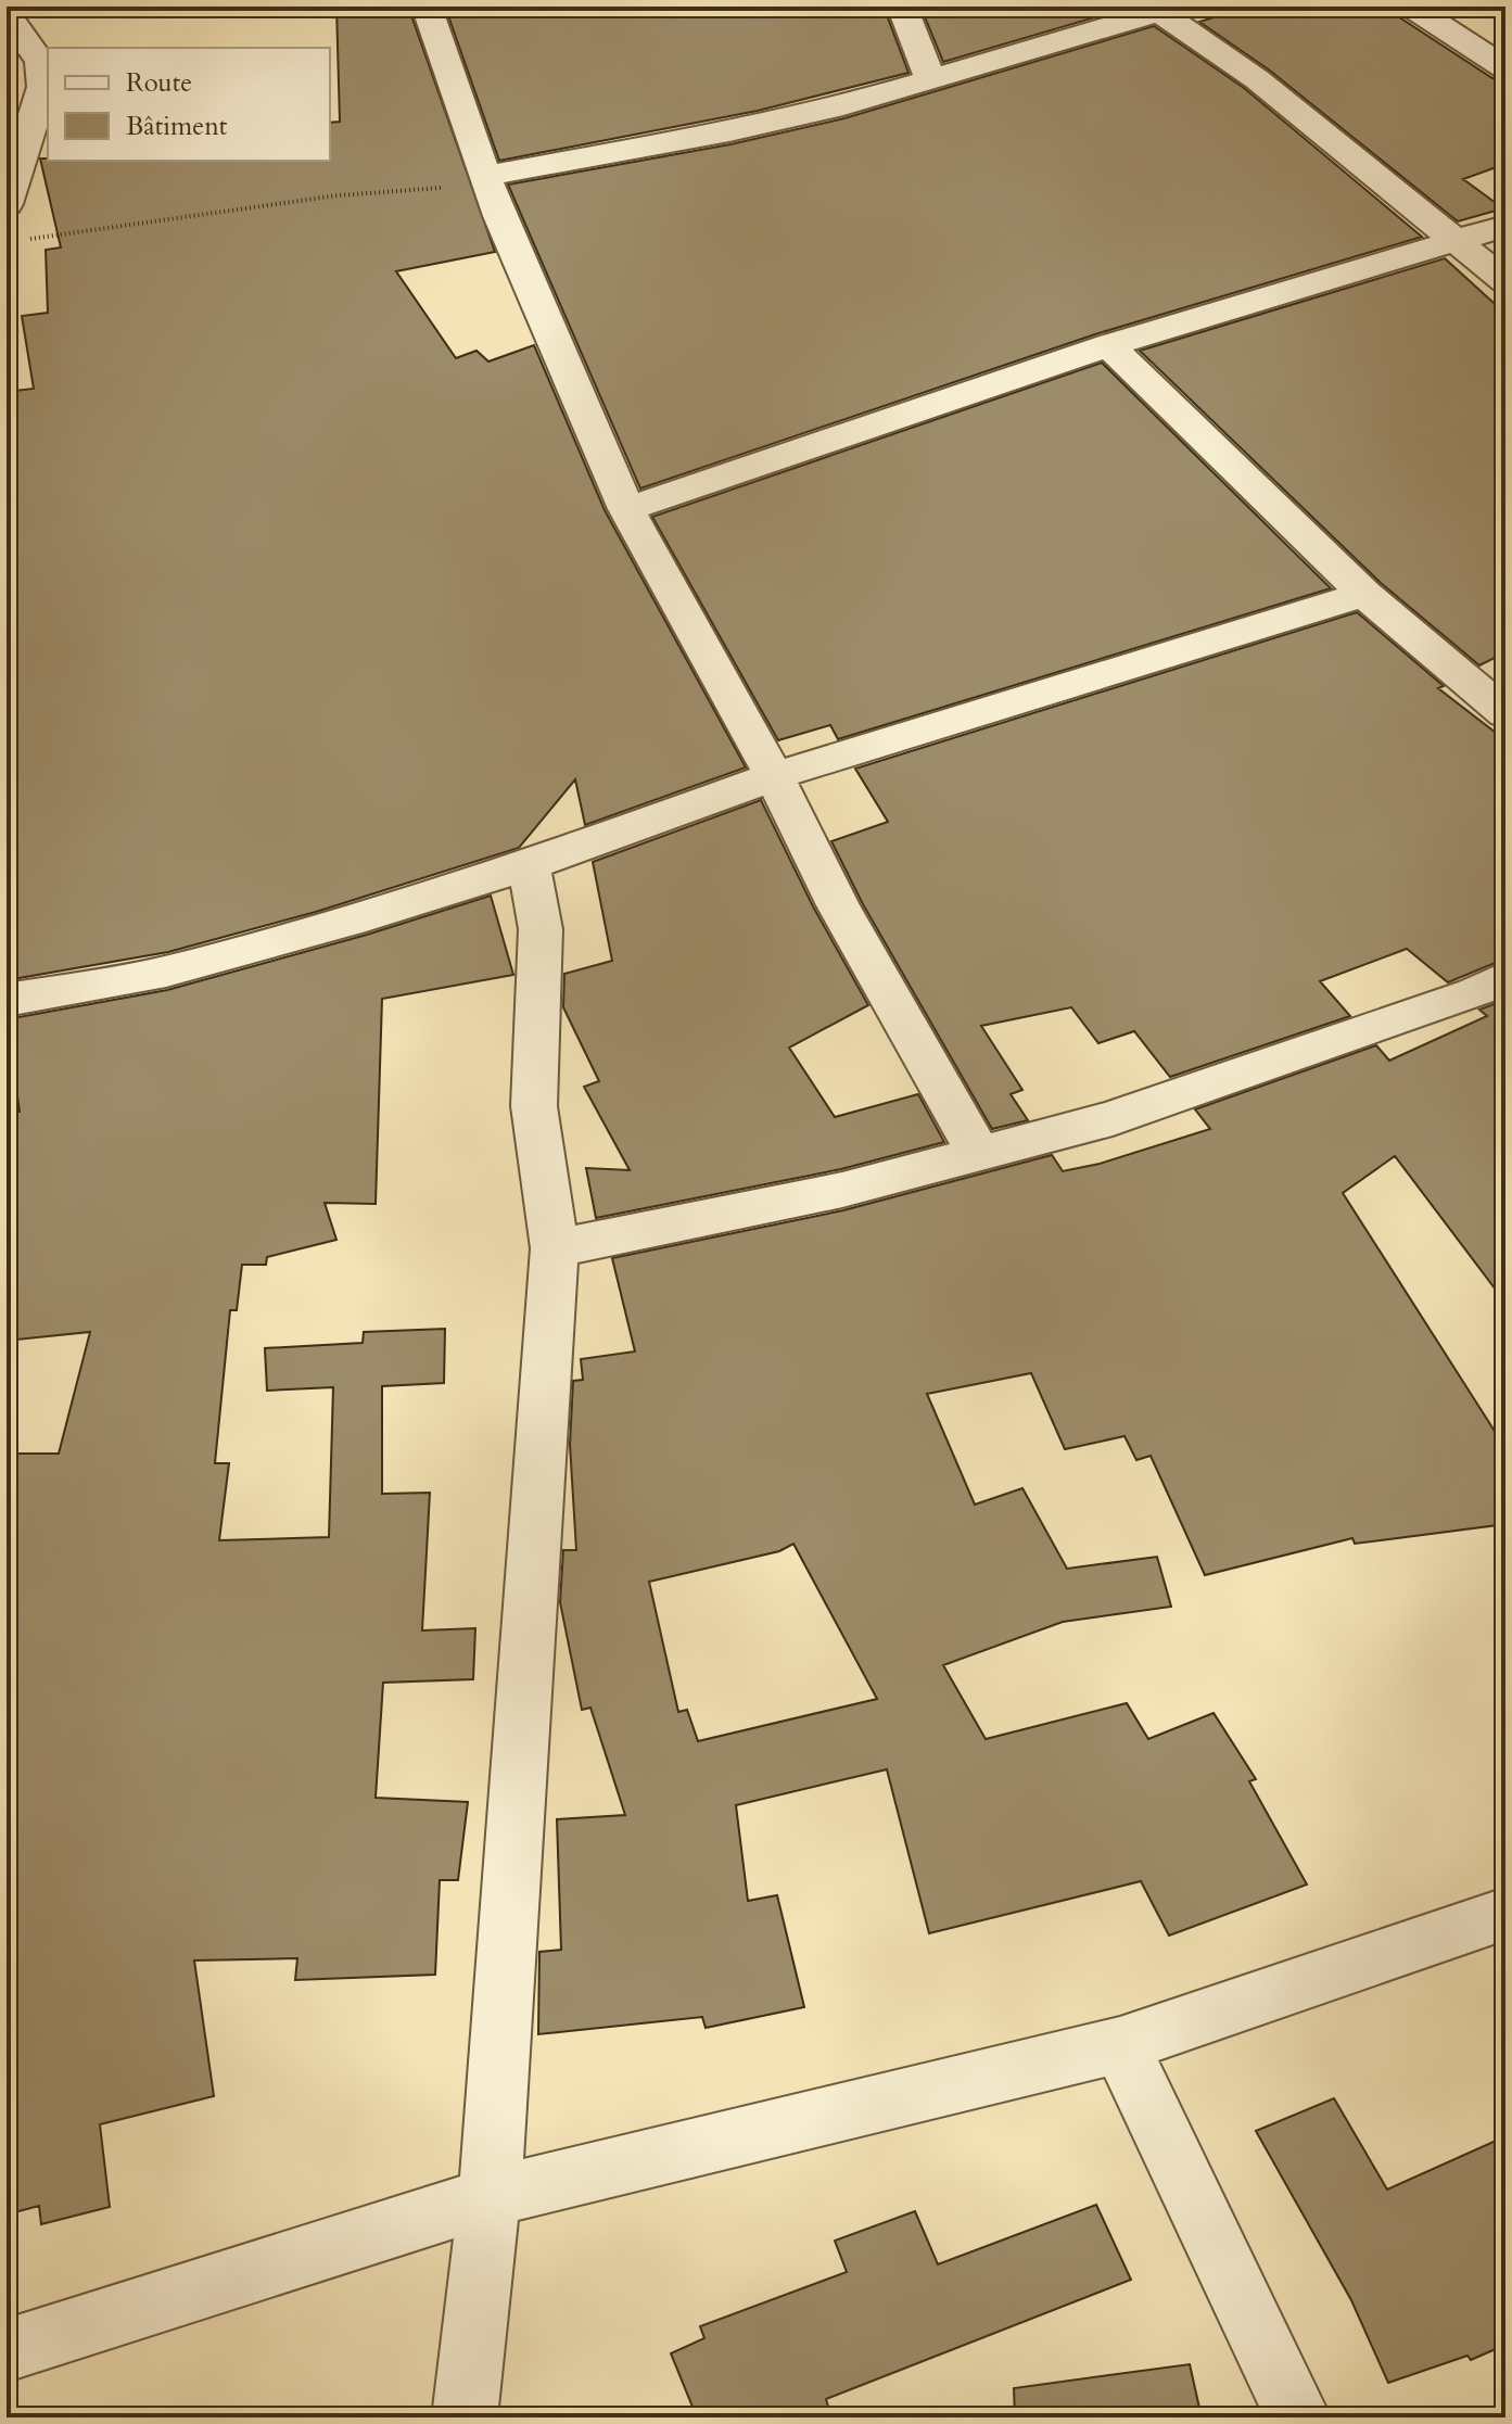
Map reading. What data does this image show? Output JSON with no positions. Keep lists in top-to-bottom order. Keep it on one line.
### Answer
{"legend":["Route","Bâtiment"]}
